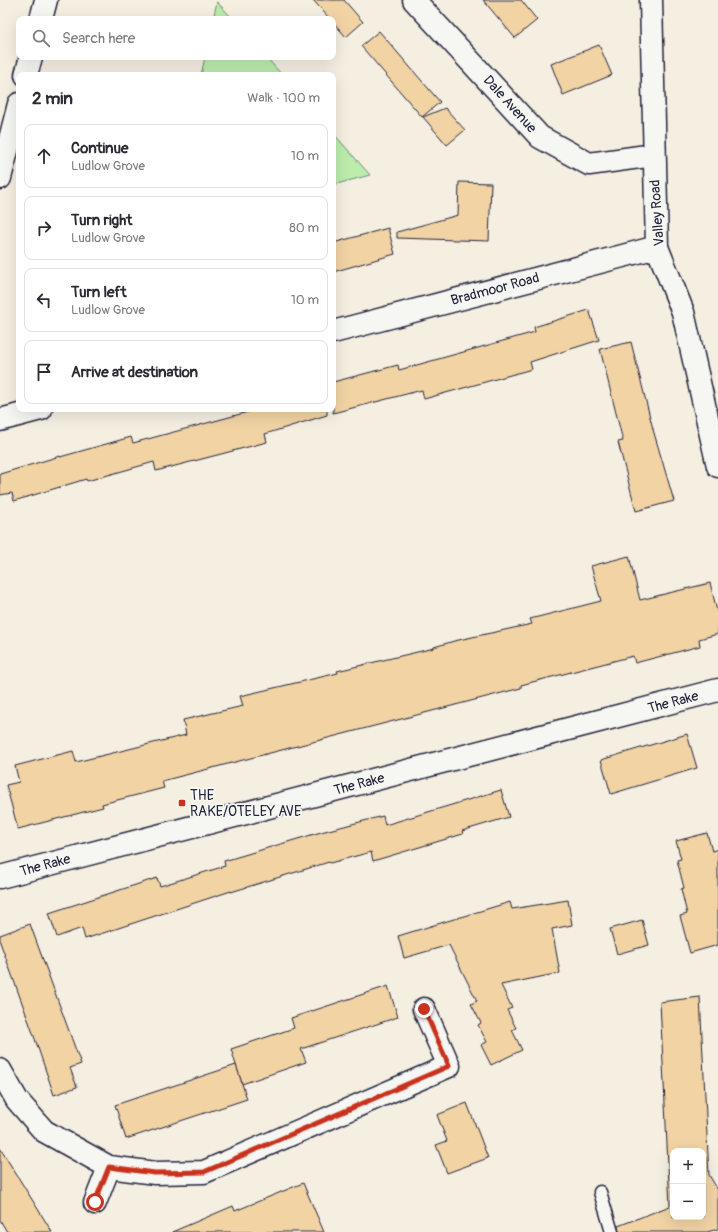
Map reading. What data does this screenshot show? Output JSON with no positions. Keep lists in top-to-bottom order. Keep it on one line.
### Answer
{"streets":{"street":["Dale Avenue","Valley Road","Bradmoor Road","The Rake"]},"crossings":[["Dale Avenue","Valley Road"],["Valley Road","Bradmoor Road"]],"places":{"transit":["THE RAKE/OTELEY AVE"]},"page":{"search":"Search here","heading":["2 min","Walk · 100 m"],"list":[["Continue","Ludlow Grove","10 m"],["Turn right","Ludlow Grove","80 m"],["Turn left","Ludlow Grove","10 m"],"Arrive at destination"],"map_buttons":["+","−"]}}
